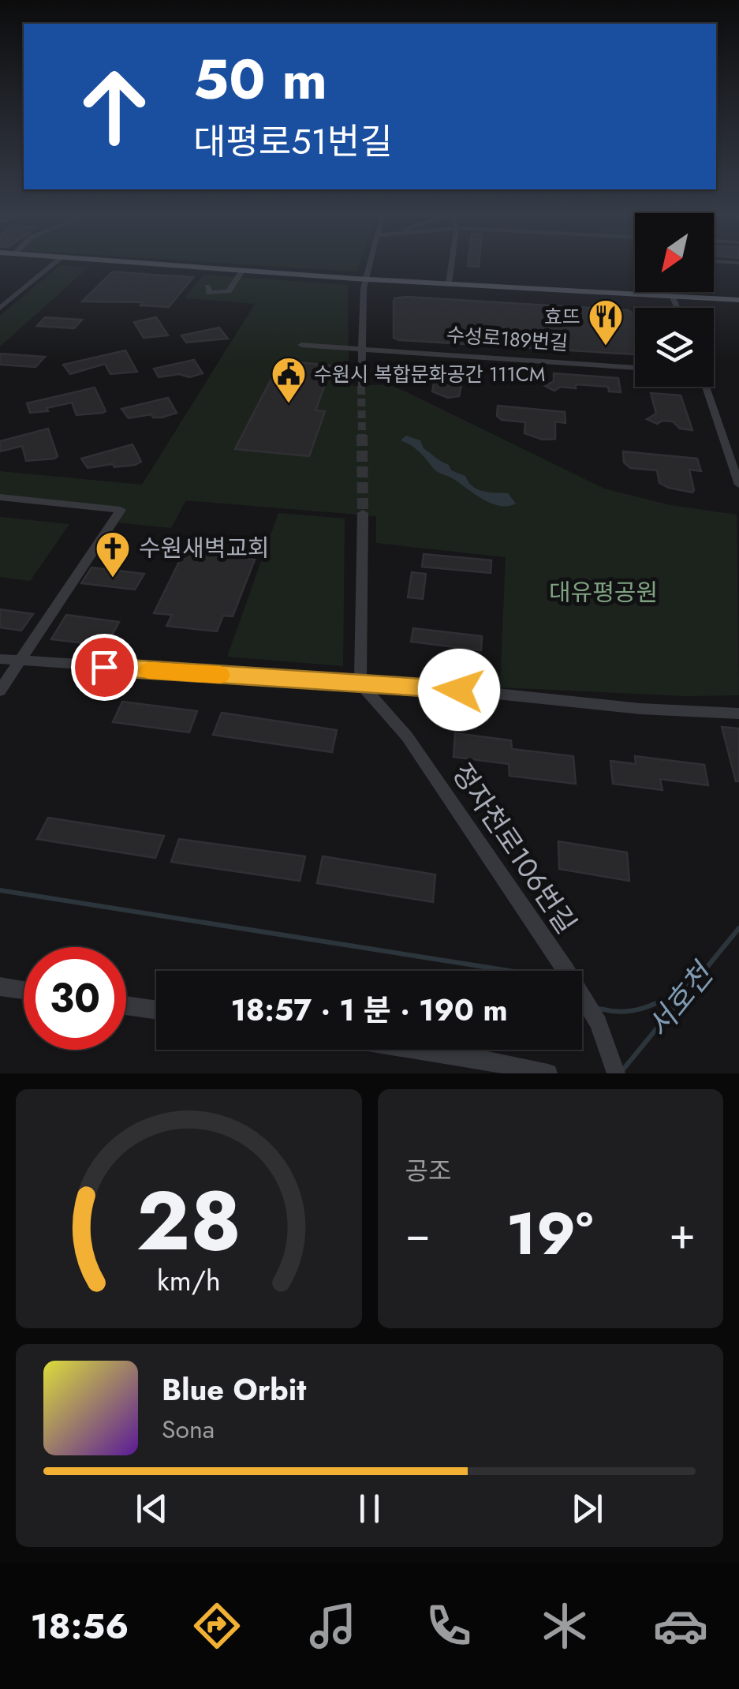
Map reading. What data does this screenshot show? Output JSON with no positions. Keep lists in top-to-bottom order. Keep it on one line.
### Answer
{"streets":{"street":["수성로189번길","정자천로106번길"]},"water":["서호천"],"parks":["대유평공원"],"places":{"restaurant":["효뜨"],"public building":["수원시 복합문화공간 111CM"],"church":["수원새벽교회"]},"north":"bottom left","page":{"turn":["50 m","대평로51번길"],"limit":"30","trip":"18:57 · 1 분 · 190 m","tile":"공조","heat":["−","19°","+"],"song":["Blue Orbit","Sona"],"tabs":"18:56","gauge":["28","km/h"]}}
